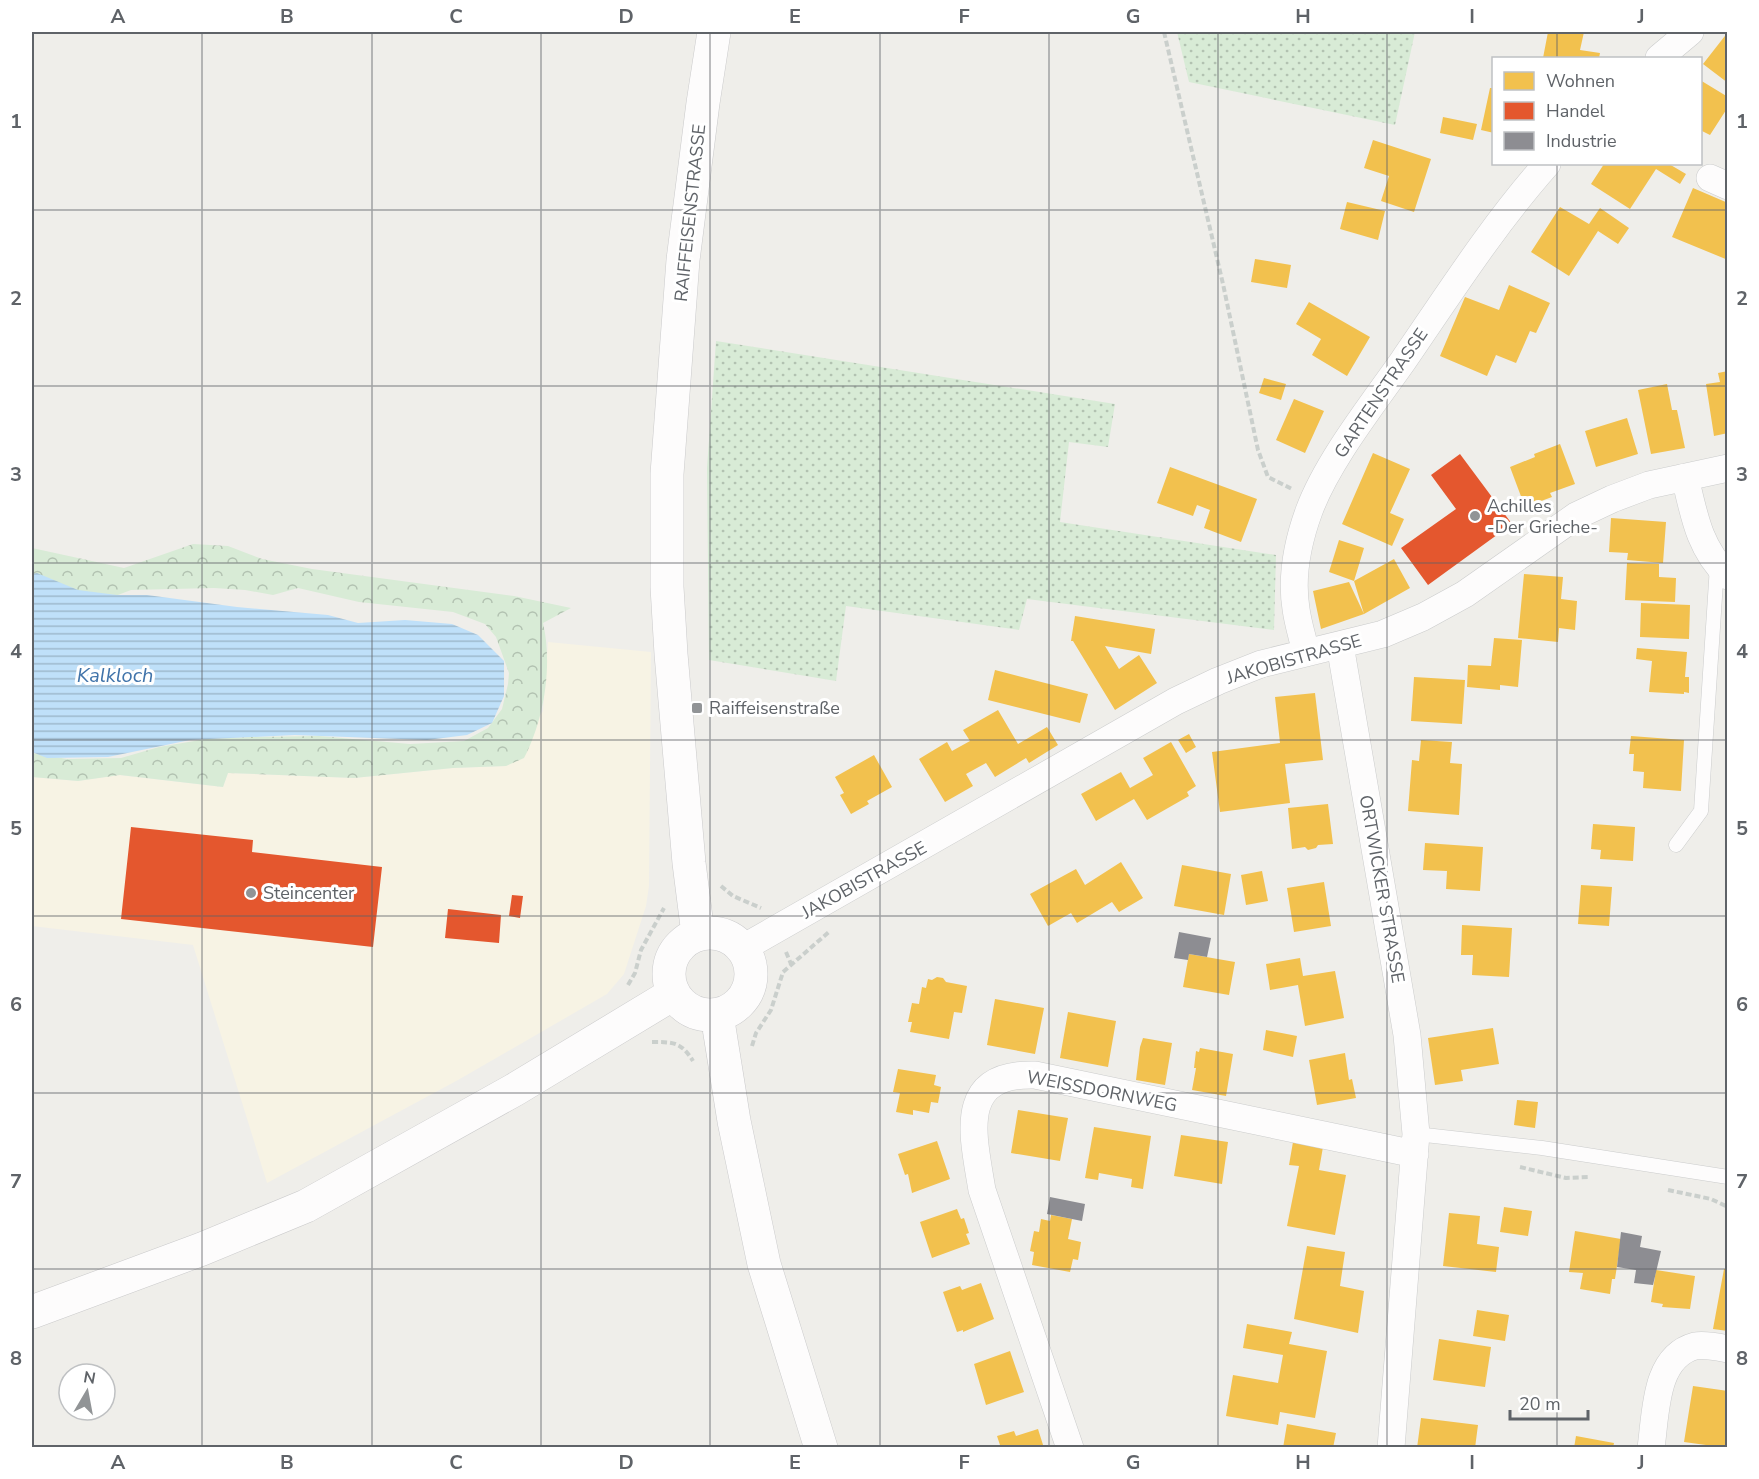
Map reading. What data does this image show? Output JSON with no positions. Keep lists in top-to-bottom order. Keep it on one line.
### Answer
{"streets":{"street":["RAIFFEISENSTRASSE","GARTENSTRASSE","JAKOBISTRASSE","ORTWICKER STRASSE","WEISSDORNWEG"]},"crossings":[["RAIFFEISENSTRASSE","JAKOBISTRASSE"],["GARTENSTRASSE","JAKOBISTRASSE"],["JAKOBISTRASSE","ORTWICKER STRASSE"],["ORTWICKER STRASSE","WEISSDORNWEG"]],"water":["Kalkloch"],"places":{"other":["Achilles -Der Grieche-","Steincenter"],"transit":["Raiffeisenstraße"]},"legend":["Wohnen","Handel","Industrie"],"scale_bar":"20 m","north":"top","grid":{"columns":["A","B","C","D","E","F","G","H","I","J"],"rows":["1","2","3","4","5","6","7","8"]}}
